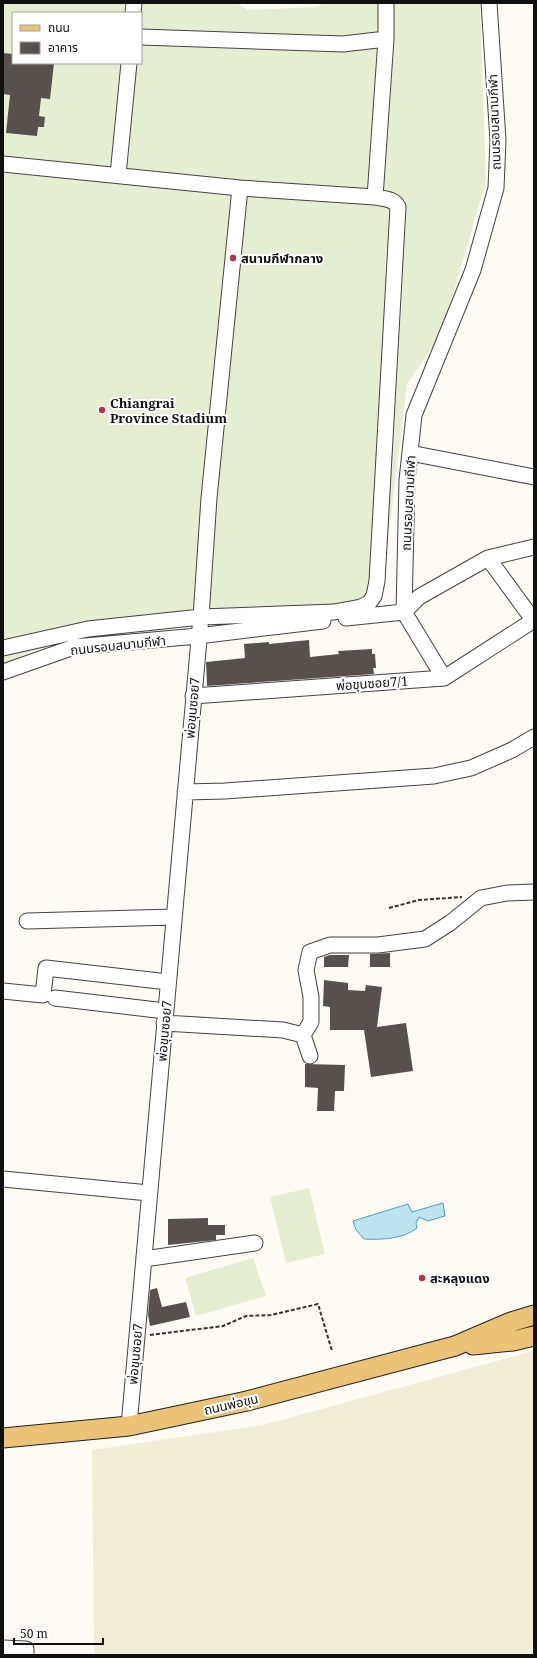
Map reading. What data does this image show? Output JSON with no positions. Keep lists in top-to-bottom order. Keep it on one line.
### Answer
{"streets":{"main road":["ถนนพ่อขุน"],"street":["ถนนรอบสนามกีฬา","พ่อขุนซอย7/1","พ่อขุนซอย7"]},"crossings":[["ถนนรอบสนามกีฬา","พ่อขุนซอย7"],["พ่อขุนซอย7/1","พ่อขุนซอย7"],["พ่อขุนซอย7","ถนนพ่อขุน"]],"places":["สนามกีฬากลาง","Chiangrai Province Stadium","สะหลุงแดง"],"legend":["ถนน","อาคาร"],"scale_bar":"50 m"}
